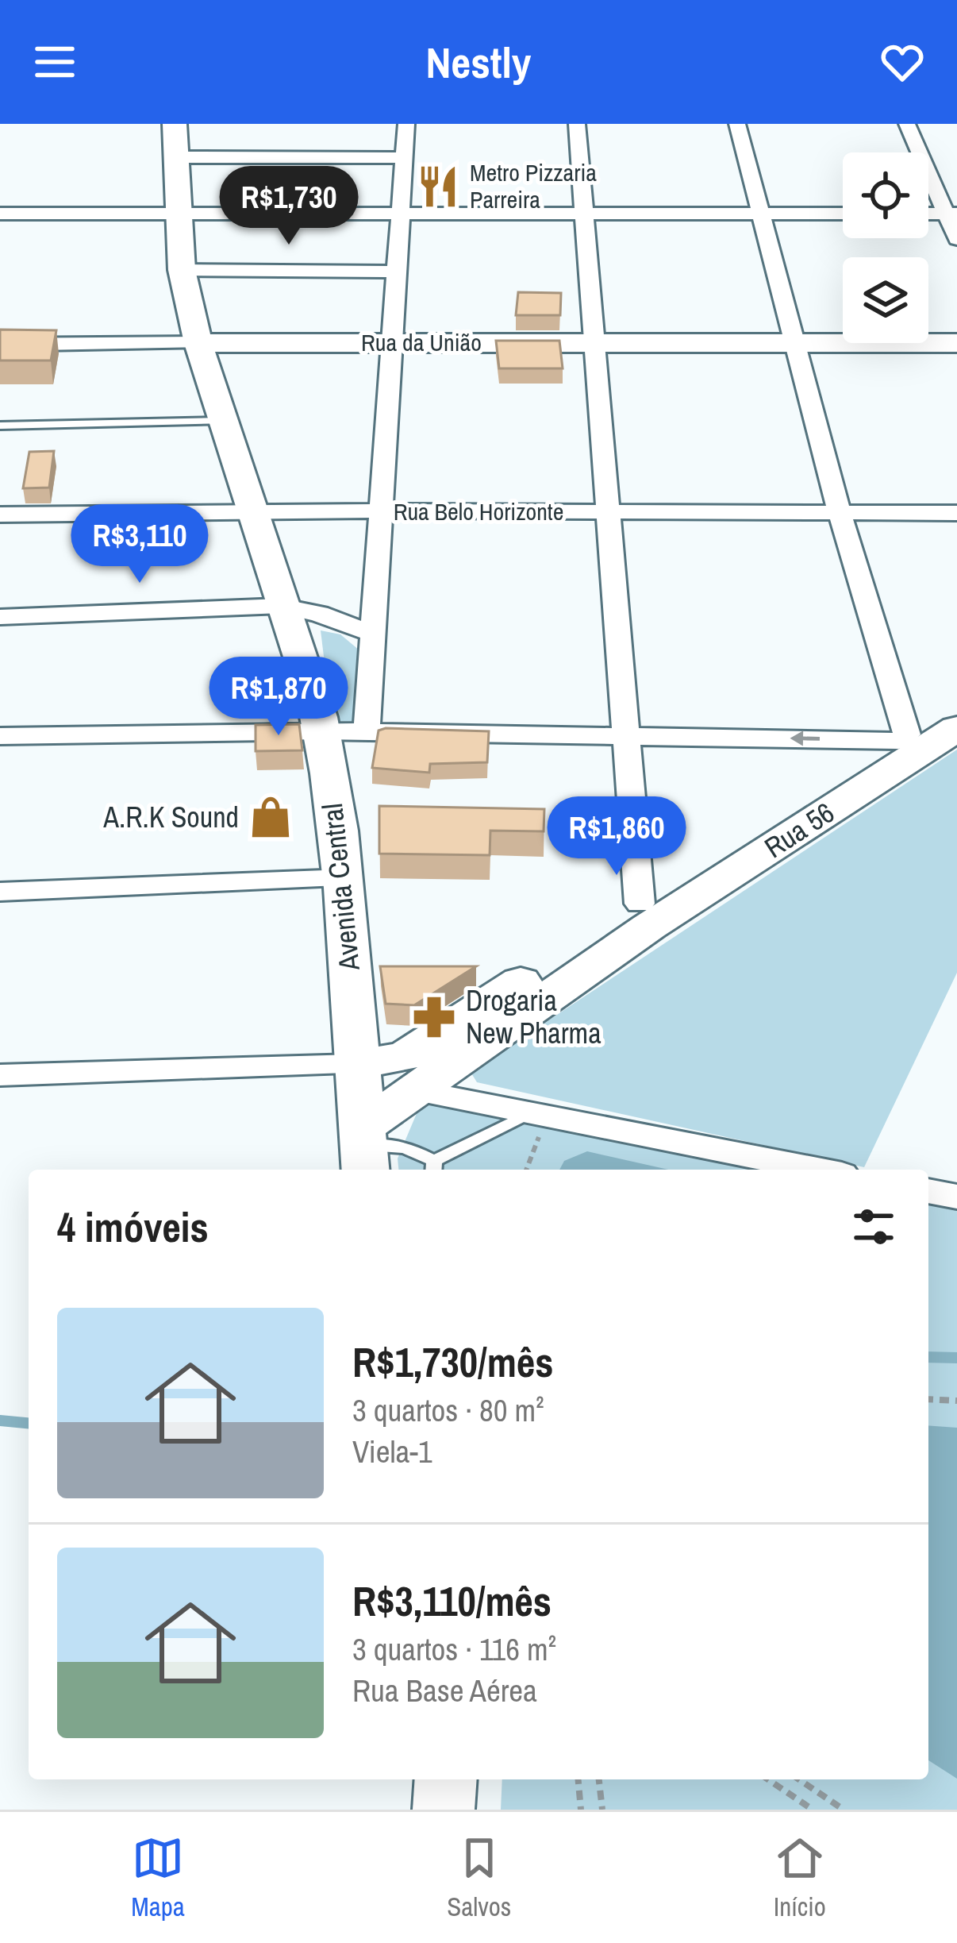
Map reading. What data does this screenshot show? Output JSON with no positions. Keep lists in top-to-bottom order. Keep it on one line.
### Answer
{"streets":{"street":["Rua da União","Rua Belo Horizonte","Rua 56","Avenida Central"]},"crossings":[["Rua da União","Avenida Central"],["Rua Belo Horizonte","Avenida Central"],["Rua 56","Avenida Central"]],"places":{"restaurant":["Metro Pizzaria Parreira"],"shop":["A.R.K Sound"],"pharmacy":["Drogaria New Pharma"]},"page":{"header":"Nestly","price":["R$1,730","R$3,110","R$1,870","R$1,860"],"heading":"4 imóveis","list":[{"name":"R$1,730/mês","note":"3 quartos · 80 m² · Viela-1"},{"name":"R$3,110/mês","note":"3 quartos · 116 m² · Rua Base Aérea"}],"tabs":["Mapa","Salvos","Início"]}}
